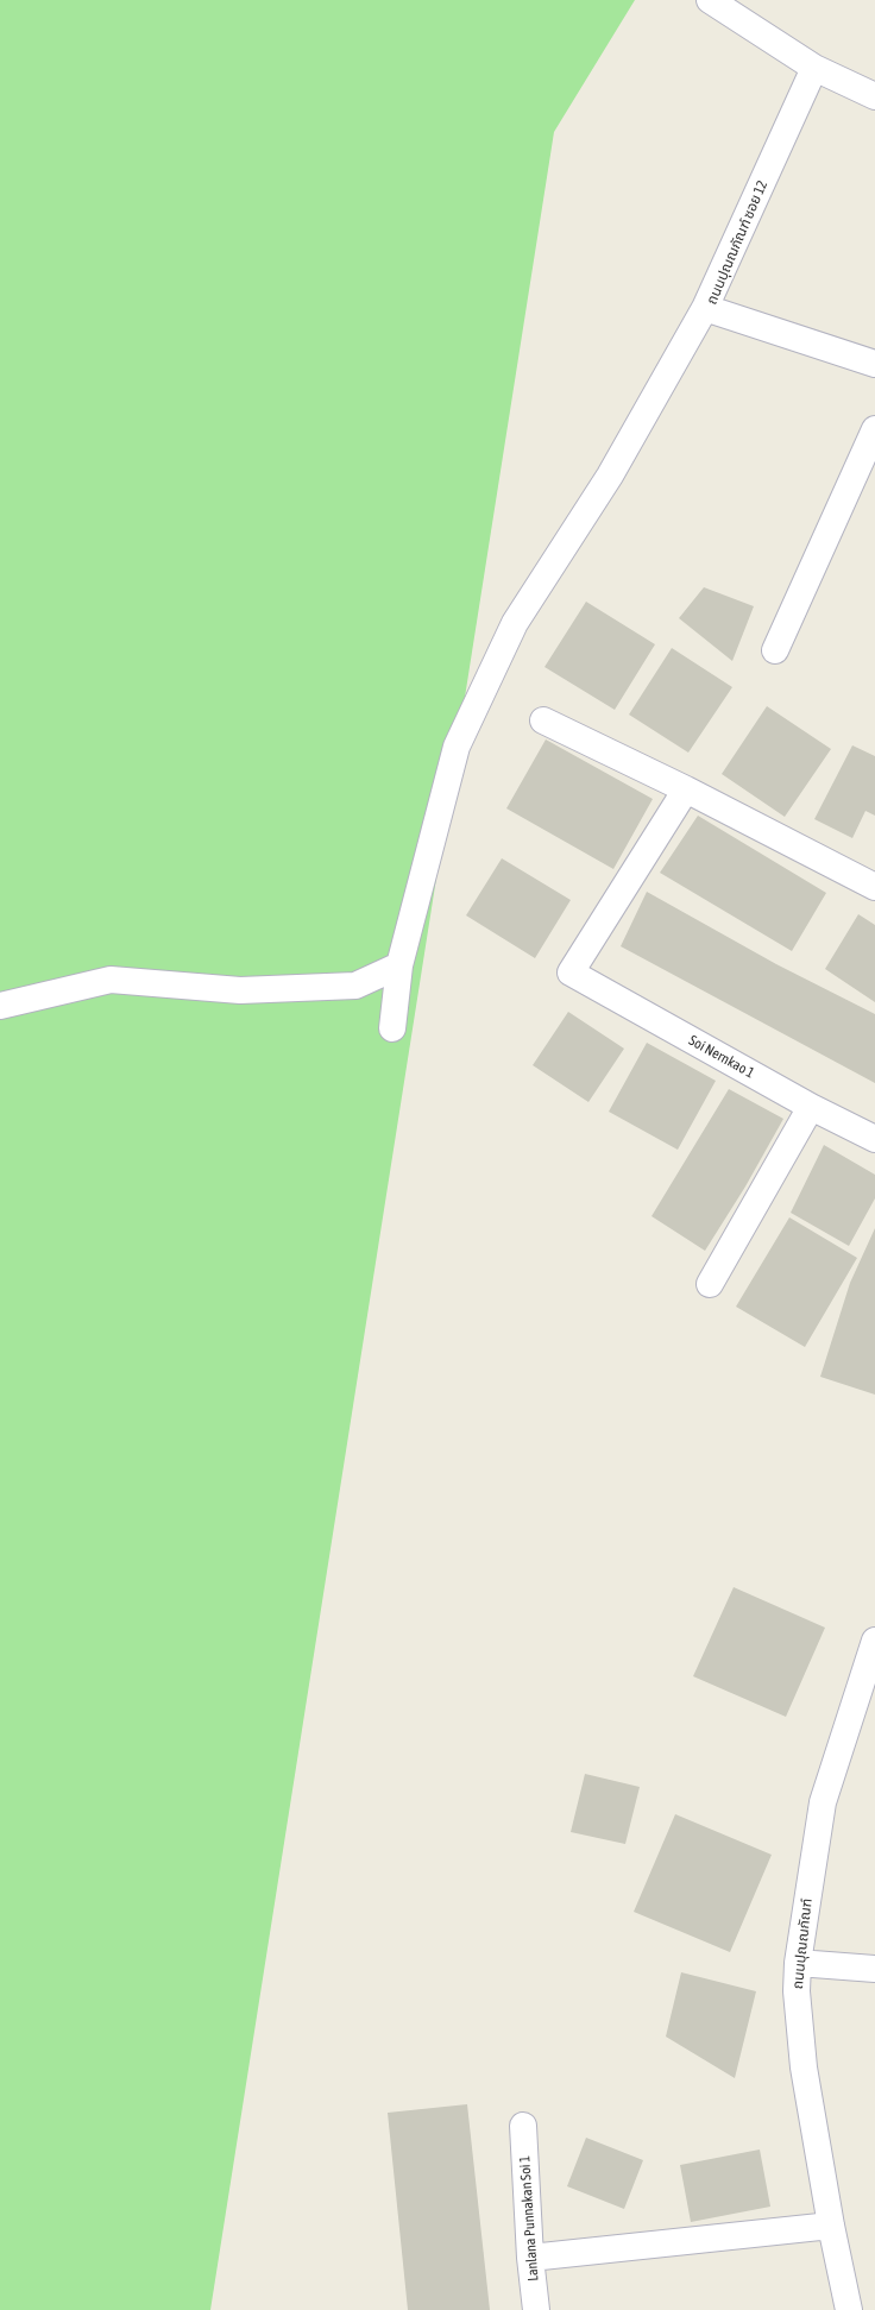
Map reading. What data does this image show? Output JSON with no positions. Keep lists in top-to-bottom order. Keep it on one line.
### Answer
{"streets":{"street":["ถนนปุณณกัณฑ์ ซอย 12","Soi Nernkao 1","ถนนปุณณกัณฑ์","Lanlana Punnakan Soi 1"]}}
